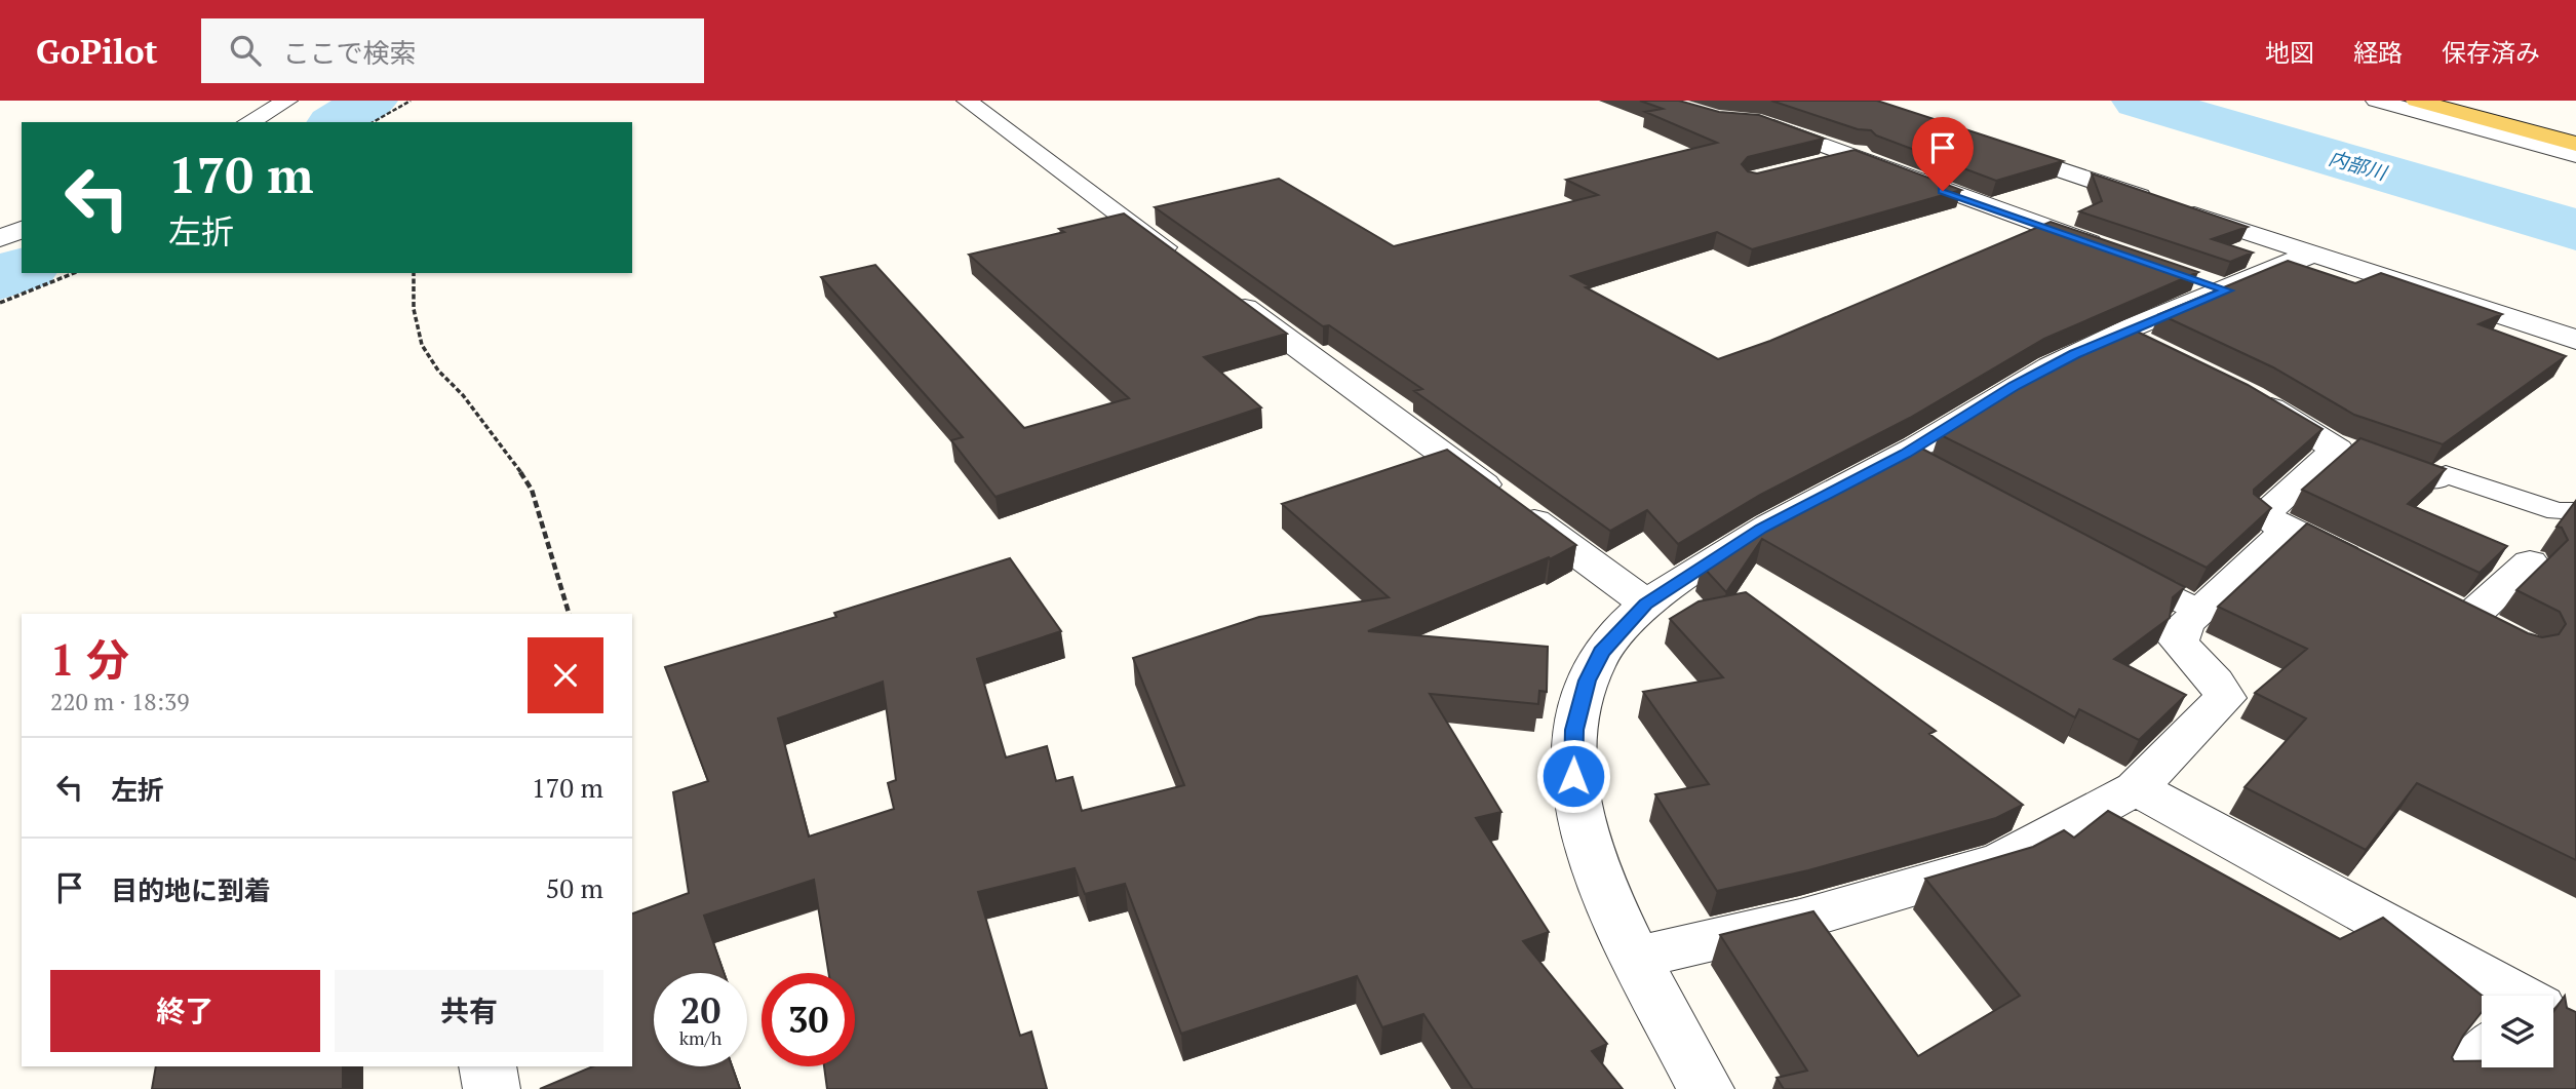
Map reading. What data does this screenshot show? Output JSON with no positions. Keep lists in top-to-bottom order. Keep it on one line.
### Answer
{"water":["内部川"],"page":{"header":"GoPilot","search":"ここで検索","nav":["地図","経路","保存済み"],"turn":["170 m","左折"],"heading":["1 分","220 m · 18:39"],"list":[{"name":"左折","value":"170 m"},{"name":"目的地に到着","value":"50 m"}],"buttons":["終了","共有"],"speed":"20 km/h","limit":"30"}}
